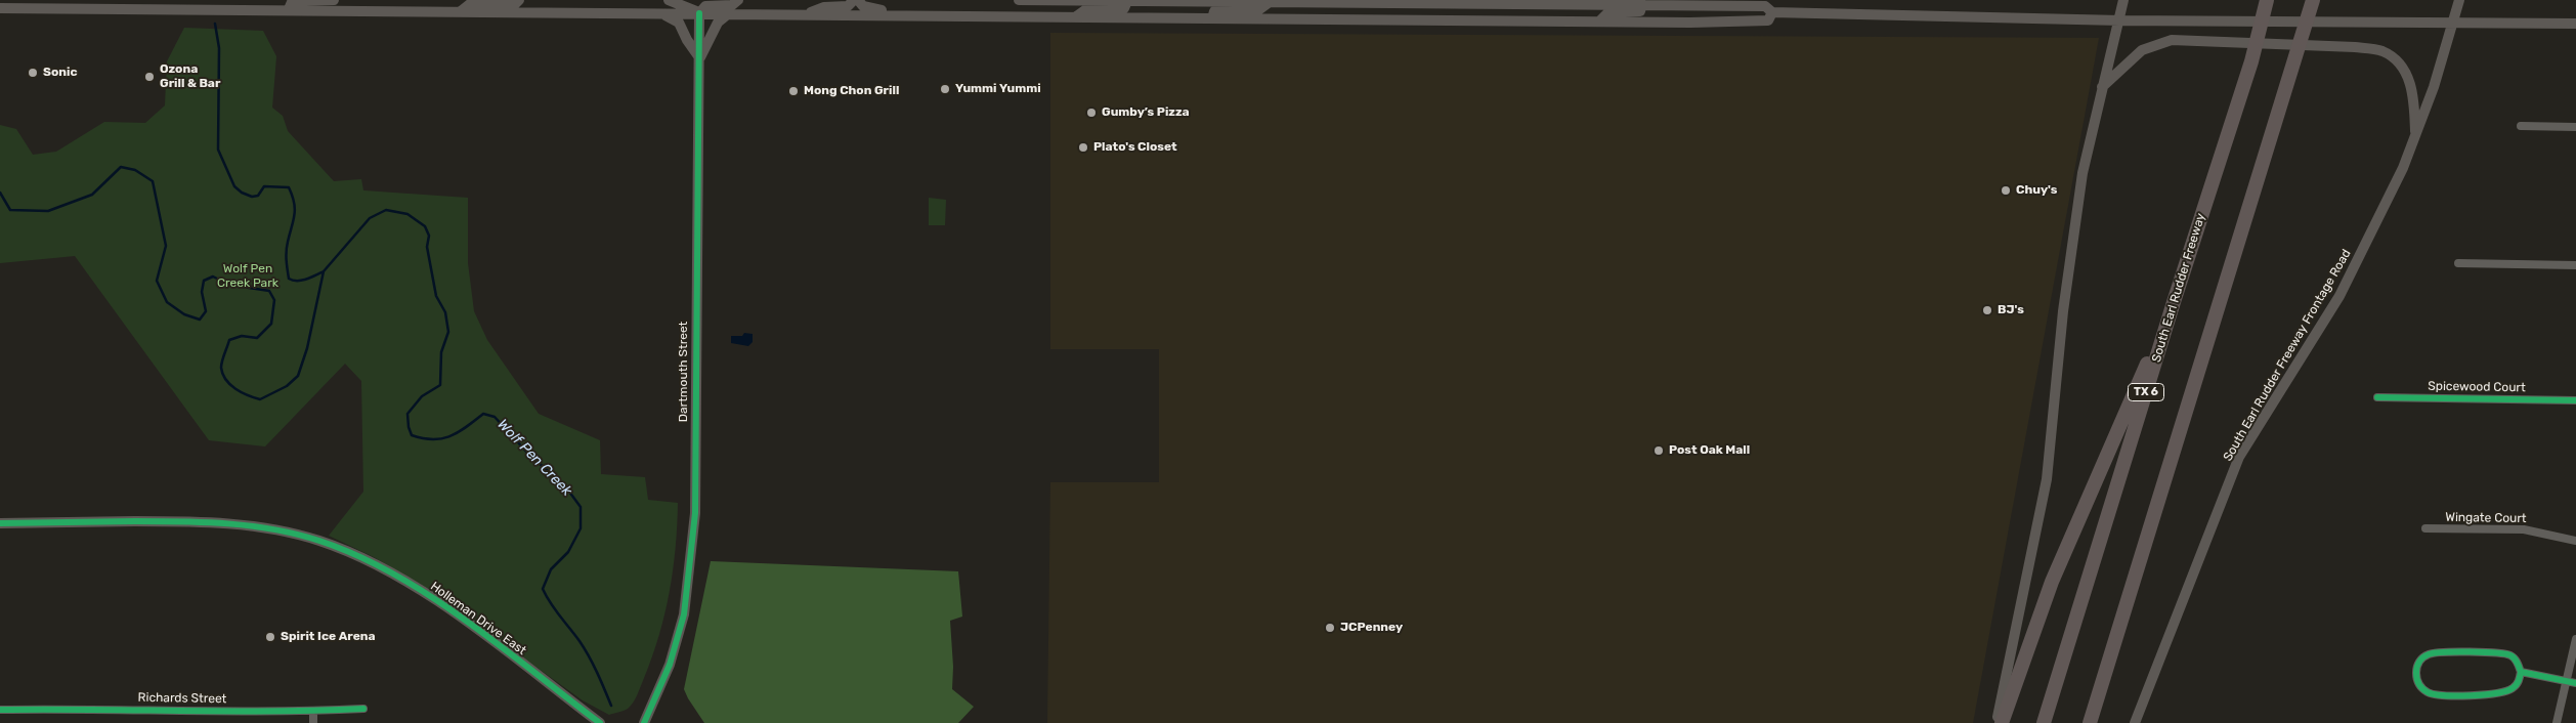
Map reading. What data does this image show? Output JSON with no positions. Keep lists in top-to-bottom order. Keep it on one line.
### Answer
{"streets":{"highway":["South Earl Rudder Freeway","TX 6"],"main road":["South Earl Rudder Freeway Frontage Road","Dartmouth Street","Holleman Drive East"],"street":["Spicewood Court","Wingate Court","Richards Street"]},"water":["Wolf Pen Creek"],"parks":["Wolf Pen Creek Park"],"places":["Sonic","Ozona Grill & Bar","Yummi Yummi","Mong Chon Grill","Gumby’s Pizza","Plato's Closet","Chuy's","BJ's","Post Oak Mall","JCPenney","Spirit Ice Arena"]}
